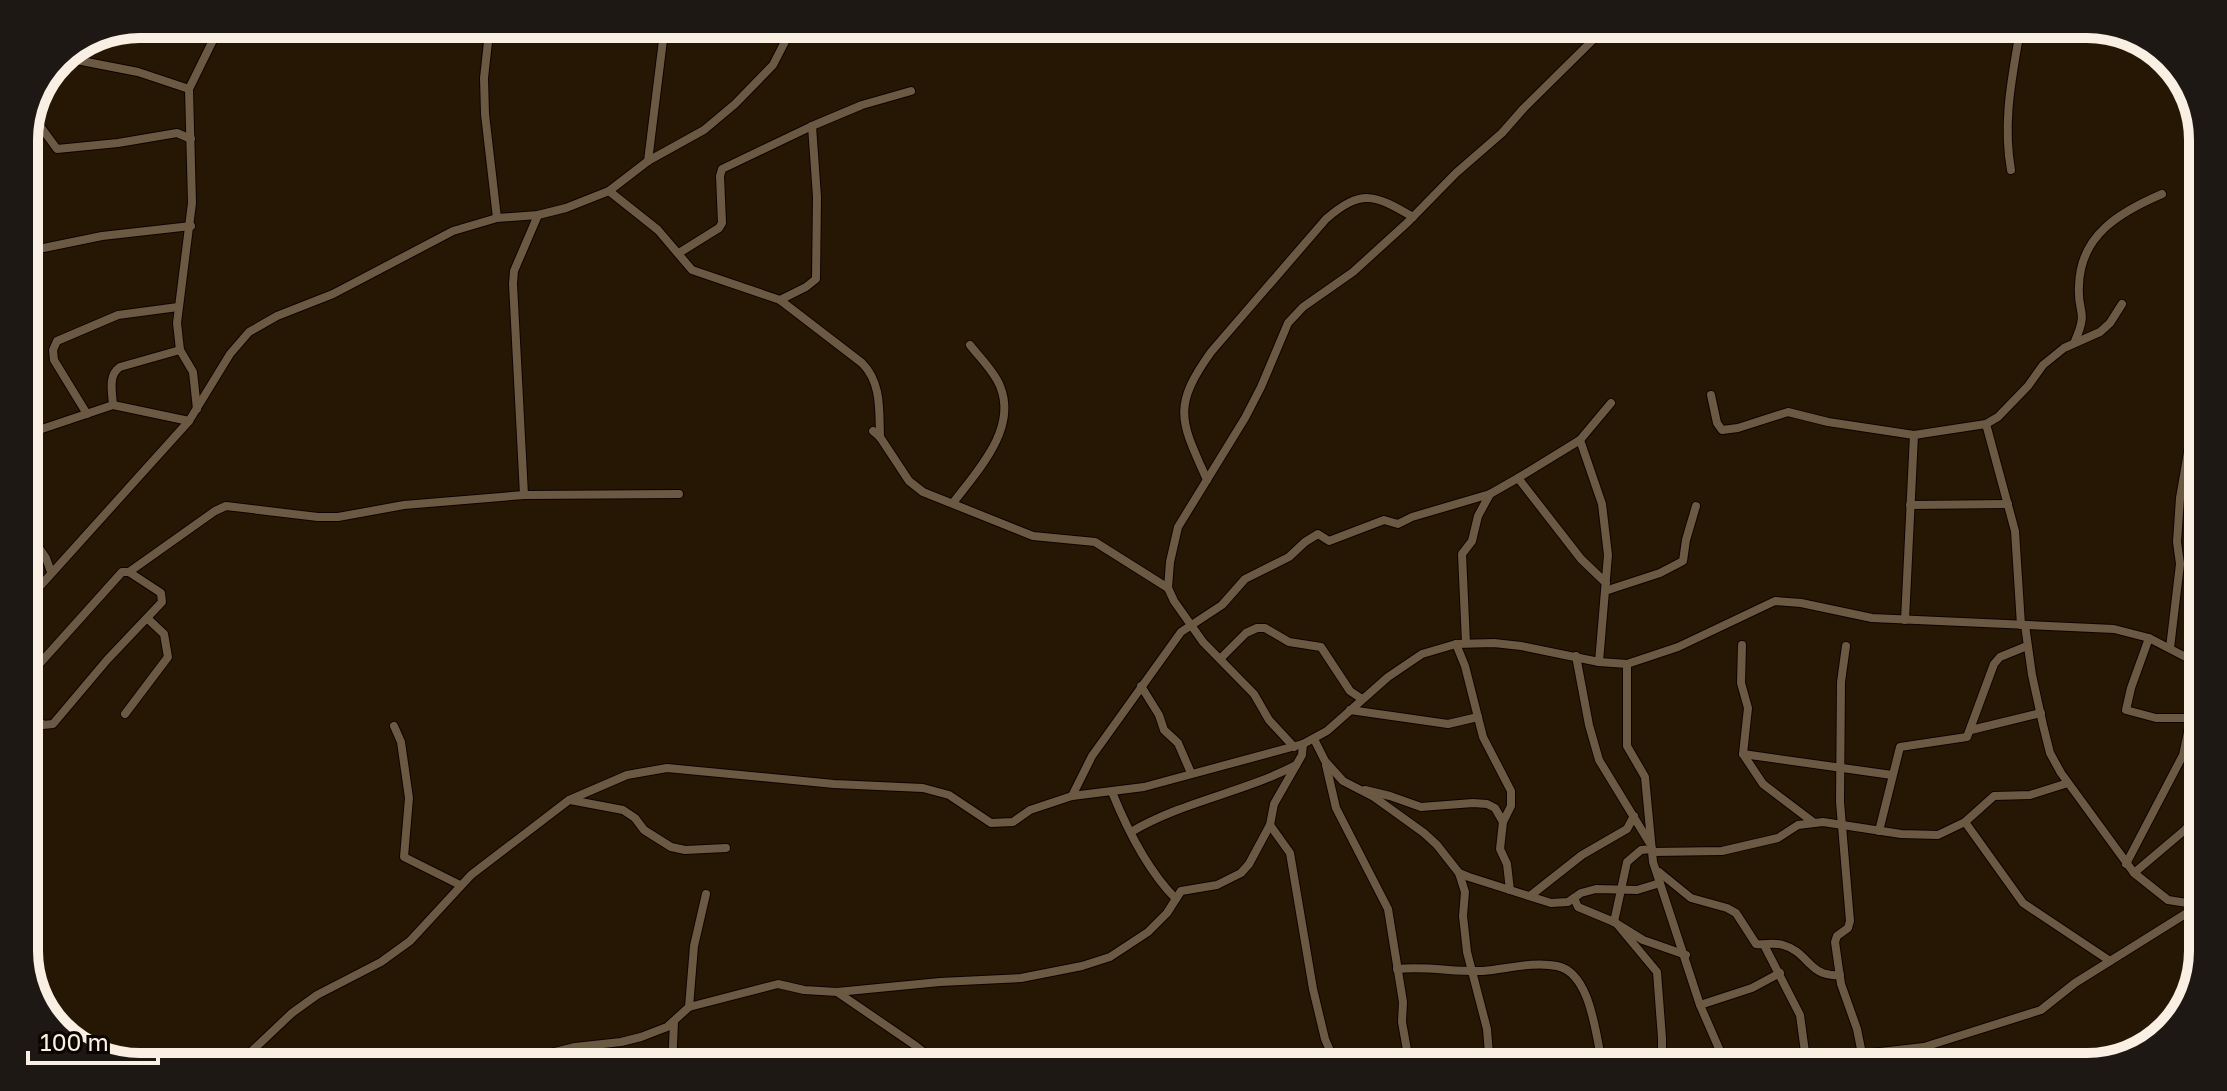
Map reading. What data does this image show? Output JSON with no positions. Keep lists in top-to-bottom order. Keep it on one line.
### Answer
{"scale_bar":"100 m"}
